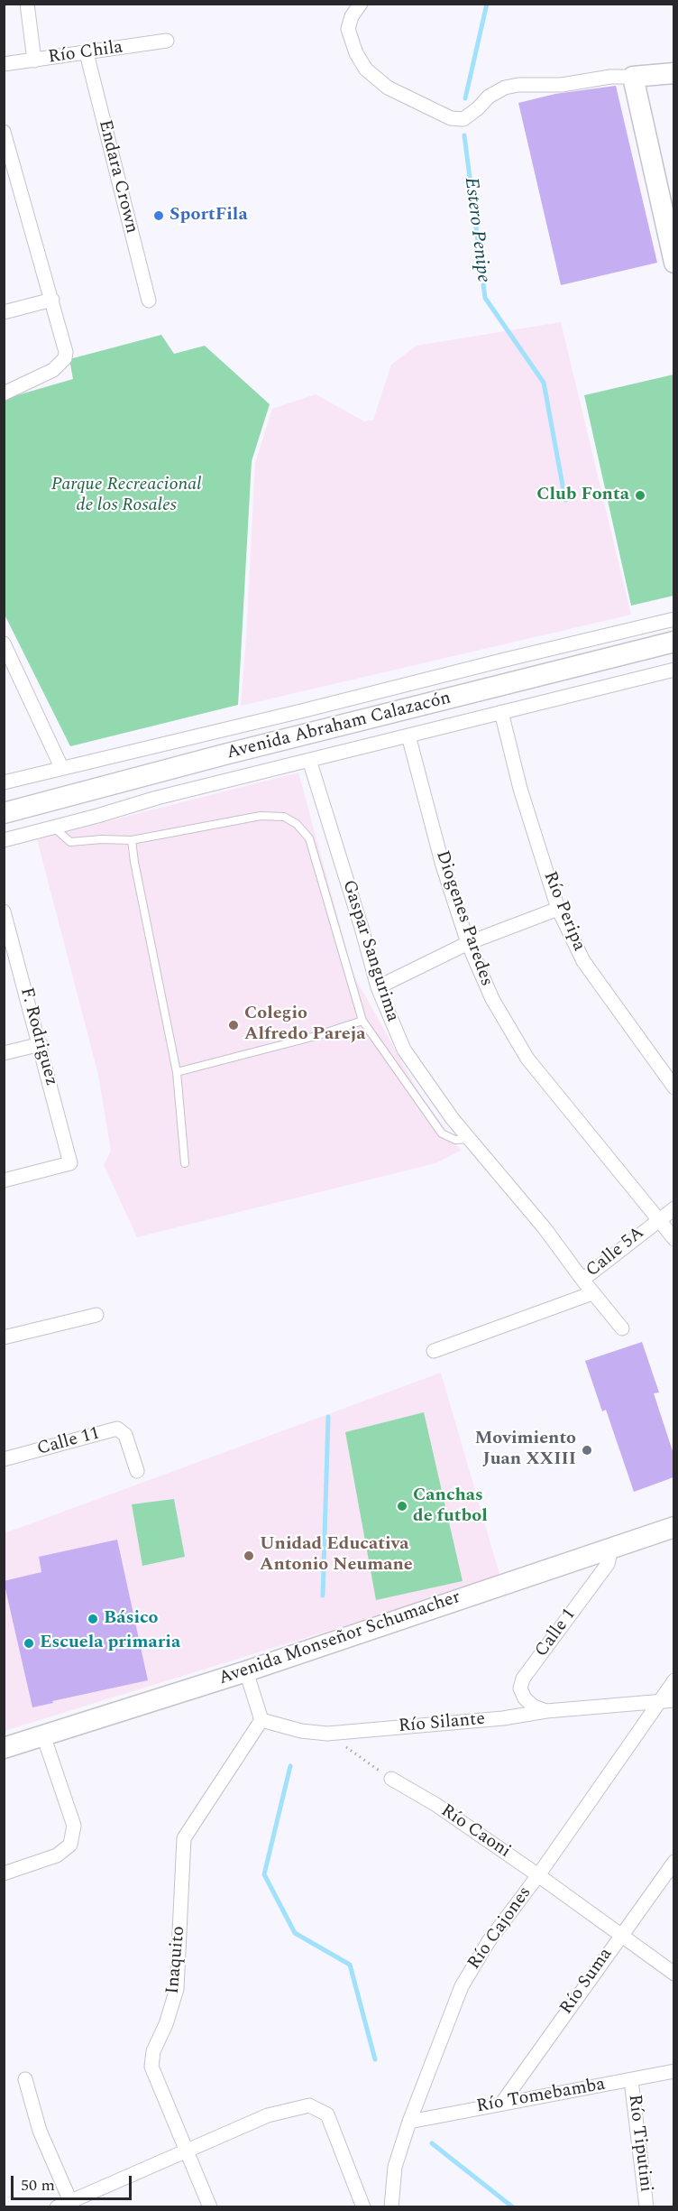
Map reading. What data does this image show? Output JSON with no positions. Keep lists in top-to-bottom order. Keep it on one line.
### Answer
{"streets":{"street":["Río Chila","Endara Crown","Avenida Abraham Calazacón","Río Peripa","Diogenes Paredes","Gaspar Sangurima","F. Rodriguez","Calle 5A","Calle 11","Calle 1","Avenida Monseñor Schumacher","Río Silante","Río Caoni","Río Cajones","Inaquito","Río Suma","Río Tomebamba","Río Tiputini"]},"crossings":[["Río Chila","Endara Crown"],["Avenida Abraham Calazacón","Río Peripa"],["Avenida Abraham Calazacón","Diogenes Paredes"],["Avenida Abraham Calazacón","Gaspar Sangurima"],["Diogenes Paredes","Calle 5A"],["Gaspar Sangurima","Calle 5A"],["Calle 1","Avenida Monseñor Schumacher"],["Calle 1","Río Silante"],["Río Silante","Río Cajones"],["Río Silante","Inaquito"],["Río Caoni","Río Cajones"],["Río Caoni","Río Suma"],["Río Cajones","Río Tomebamba"],["Río Suma","Río Tomebamba"],["Río Tomebamba","Río Tiputini"]],"water":["Estero Penipe"],"parks":["Parque Recreacional de los Rosales"],"places":["SportFila","Club Fonta","Colegio Alfredo Pareja","Movimiento Juan XXIII","Canchas de futbol","Unidad Educativa Antonio Neumane","Básico","Escuela primaria"],"scale_bar":"50 m"}
